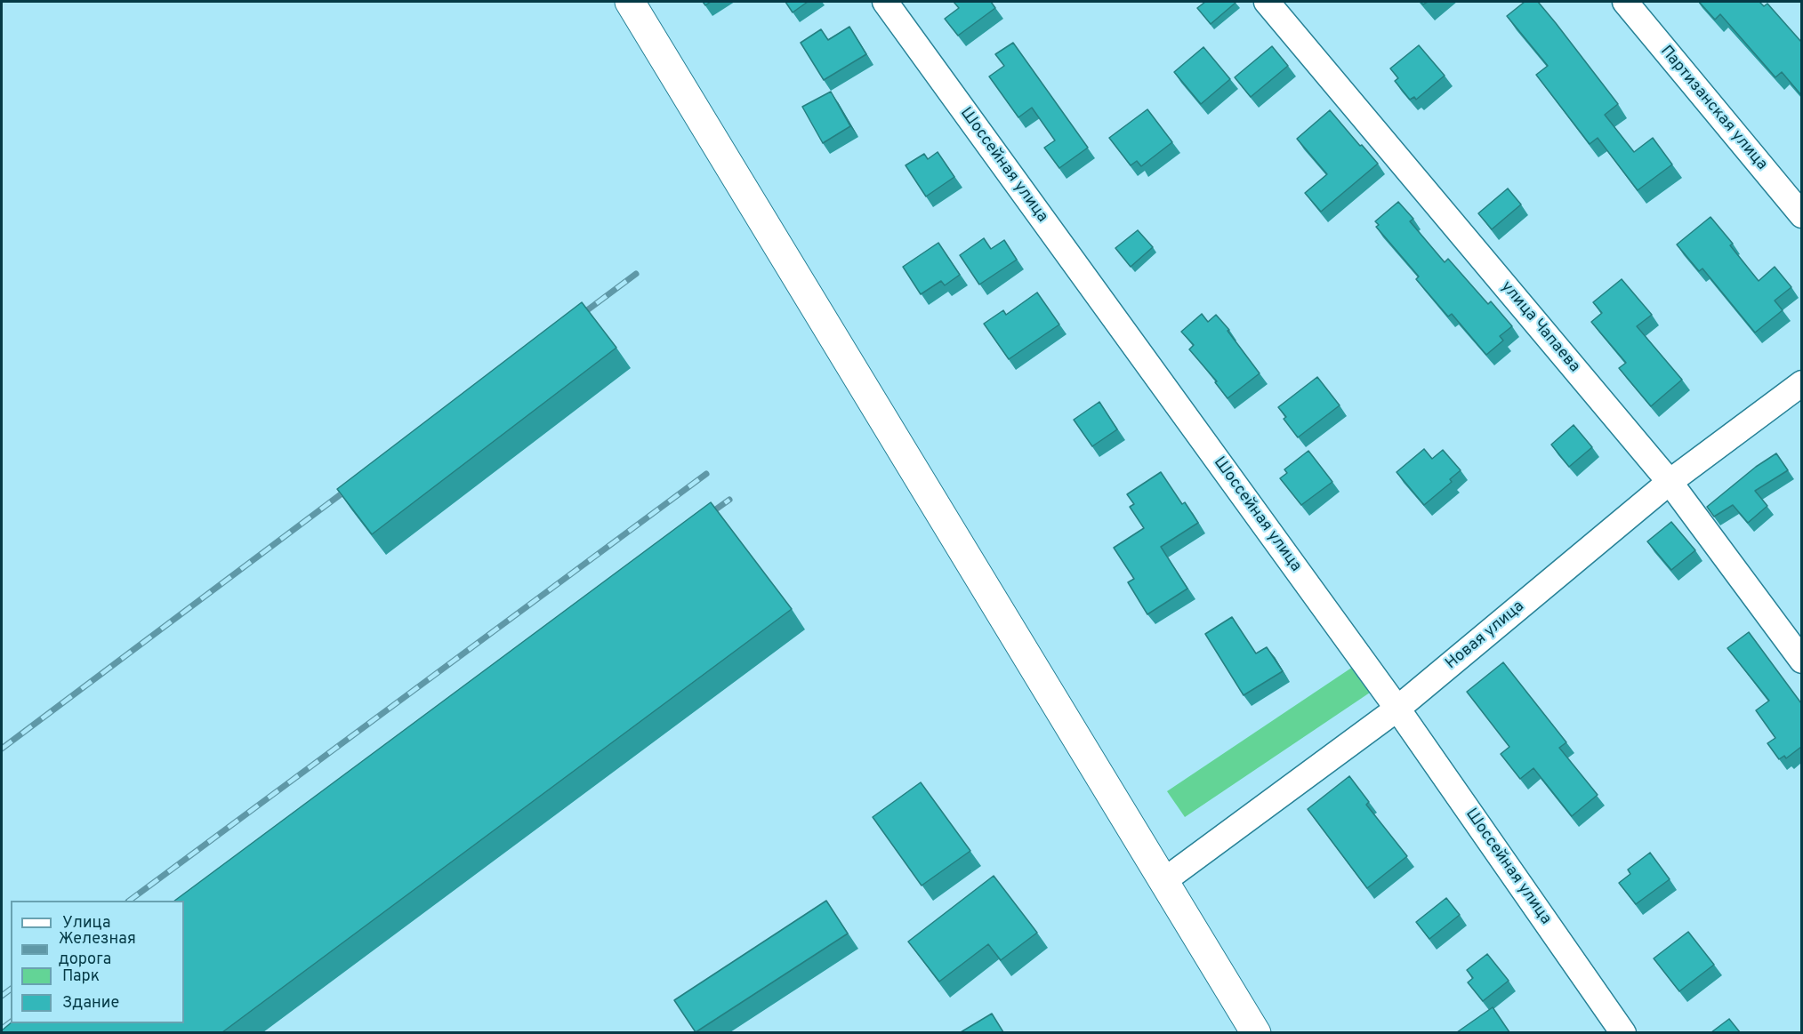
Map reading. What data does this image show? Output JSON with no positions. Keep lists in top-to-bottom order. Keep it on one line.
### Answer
{"streets":{"street":["Партизанская улица","Шоссейная улица","улица Чапаева","Новая улица"]},"crossings":[["Шоссейная улица","Новая улица"],["улица Чапаева","Новая улица"]],"legend":["Улица","Железная дорога","Парк","Здание"]}
